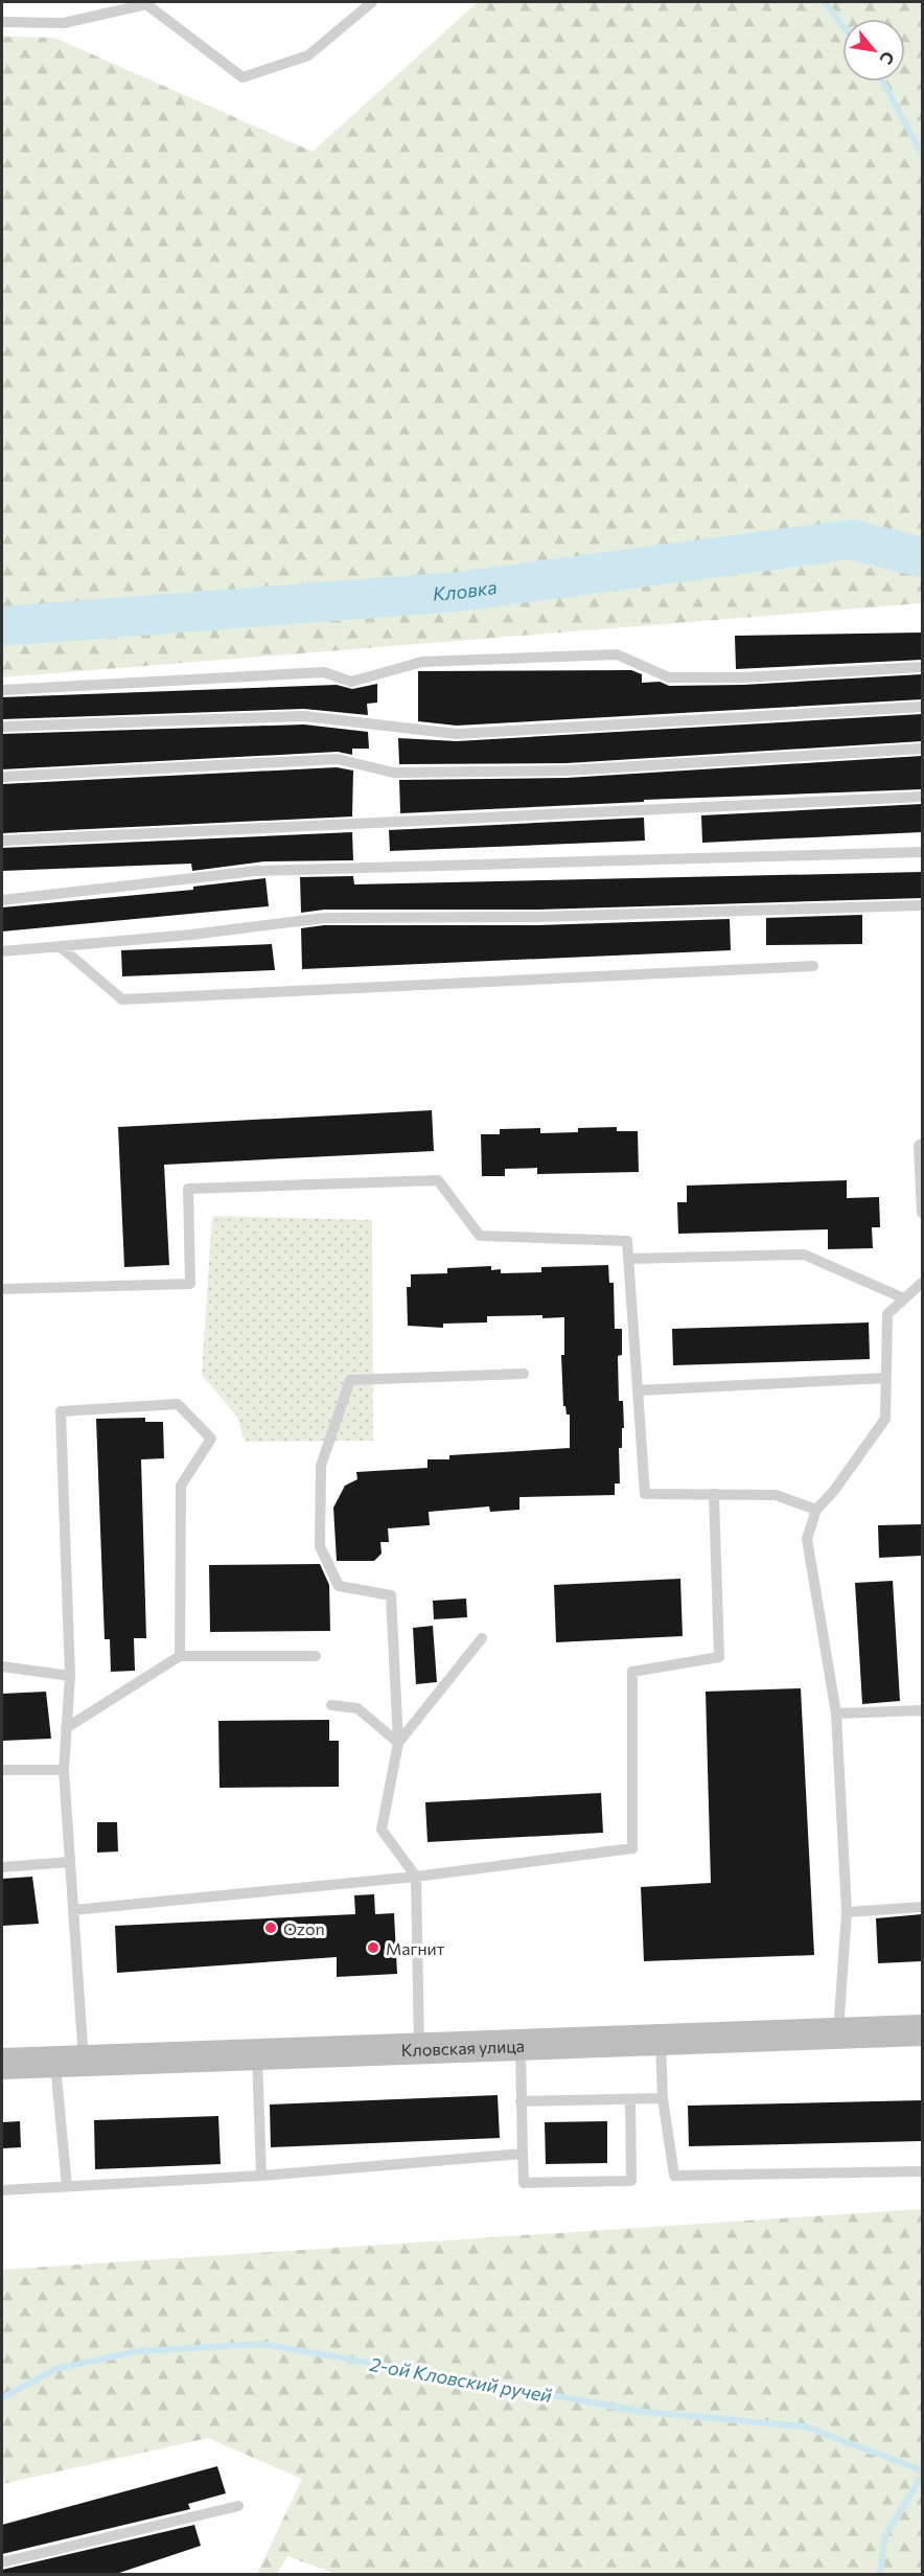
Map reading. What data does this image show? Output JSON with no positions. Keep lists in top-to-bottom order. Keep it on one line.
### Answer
{"streets":{"street":["Кловская улица"]},"water":["Кловка","2-ой Кловский ручей"],"places":["Ozon","Магнит"],"north":"bottom right"}
